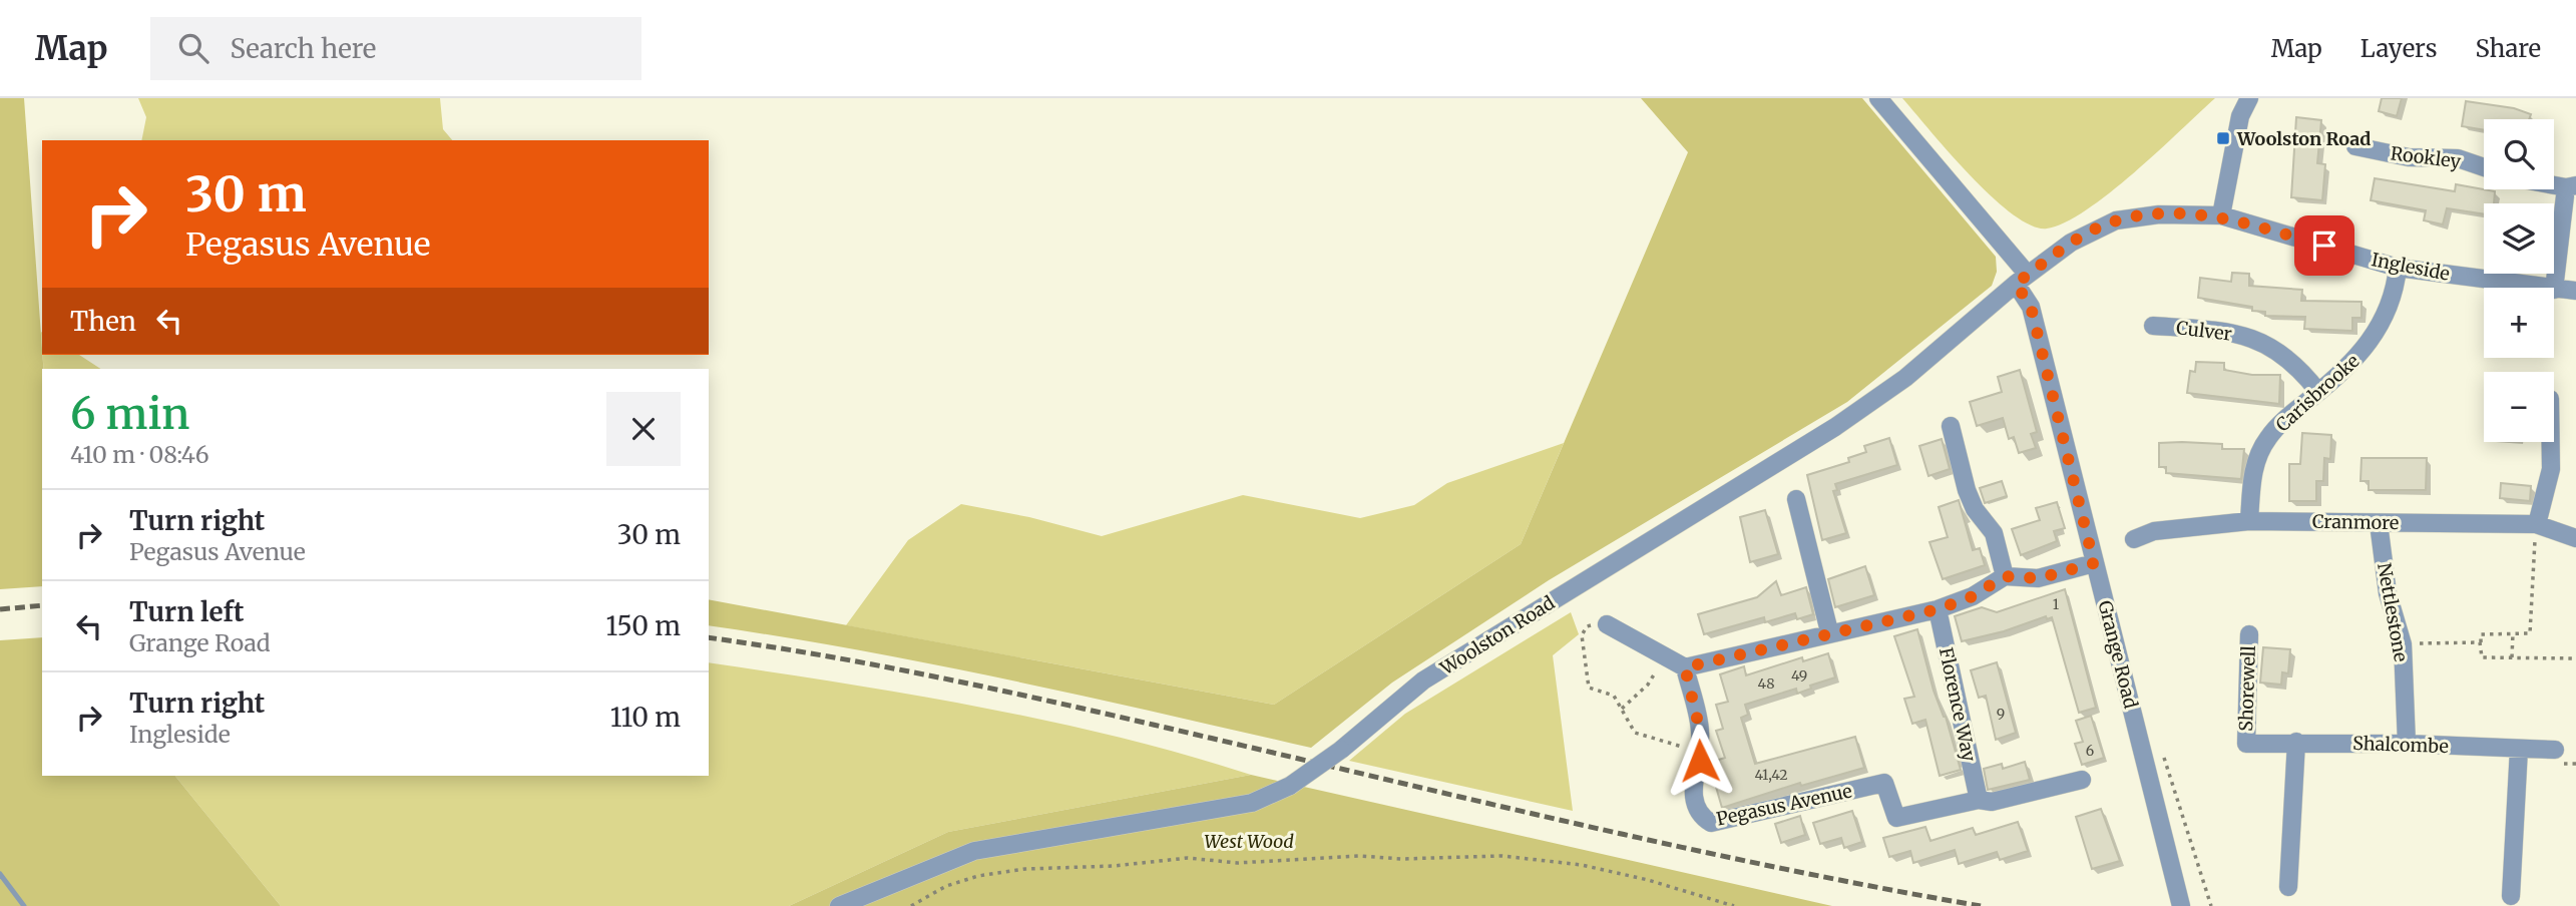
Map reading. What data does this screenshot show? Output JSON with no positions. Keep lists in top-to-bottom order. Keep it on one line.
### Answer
{"streets":{"street":["Rookley","Ingleside","Culver","Carisbrooke","Cranmore","Nettlestone","Woolston Road","Grange Road","Shorewell","Florence Way","Shalcombe","Pegasus Avenue"]},"crossings":[["Ingleside","Carisbrooke"],["Ingleside","Woolston Road"],["Ingleside","Grange Road"],["Culver","Carisbrooke"],["Carisbrooke","Cranmore"],["Cranmore","Nettlestone"],["Nettlestone","Shalcombe"],["Woolston Road","Grange Road"],["Shorewell","Shalcombe"],["Florence Way","Pegasus Avenue"]],"parks":["West Wood"],"places":{"transit":["Woolston Road"]},"house_numbers":["1","49","48","9","6","41,42"],"page":{"header":"Map","search":"Search here","nav":["Map","Layers","Share"],"map_buttons":["+","−"],"turn":["30 m","Pegasus Avenue"],"then":"Then","heading":["6 min","410 m · 08:46"],"list":[{"name":"Turn right","note":"Pegasus Avenue","value":"30 m"},{"name":"Turn left","note":"Grange Road","value":"150 m"},{"name":"Turn right","note":"Ingleside","value":"110 m"}]}}
